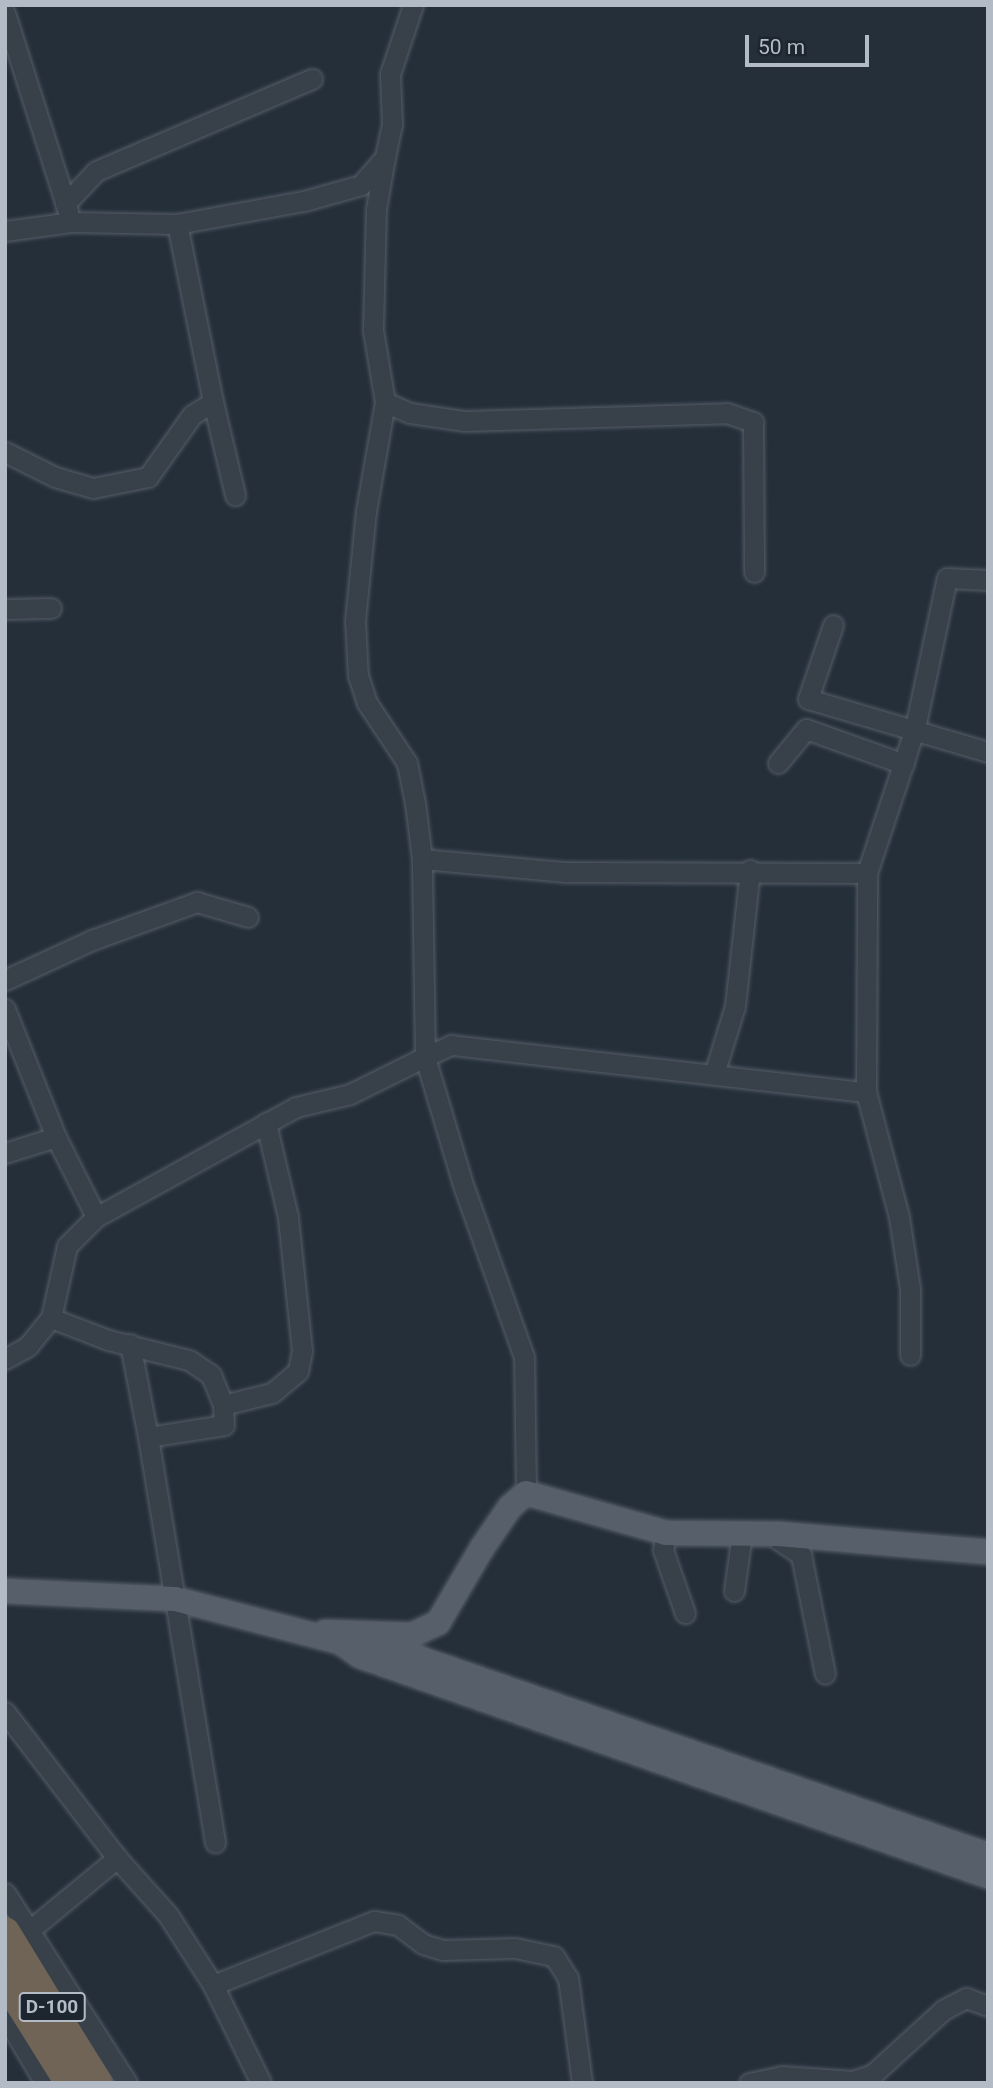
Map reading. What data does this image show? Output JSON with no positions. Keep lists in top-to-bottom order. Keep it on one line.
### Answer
{"streets":{"highway":["D-100"]},"scale_bar":"50 m"}
